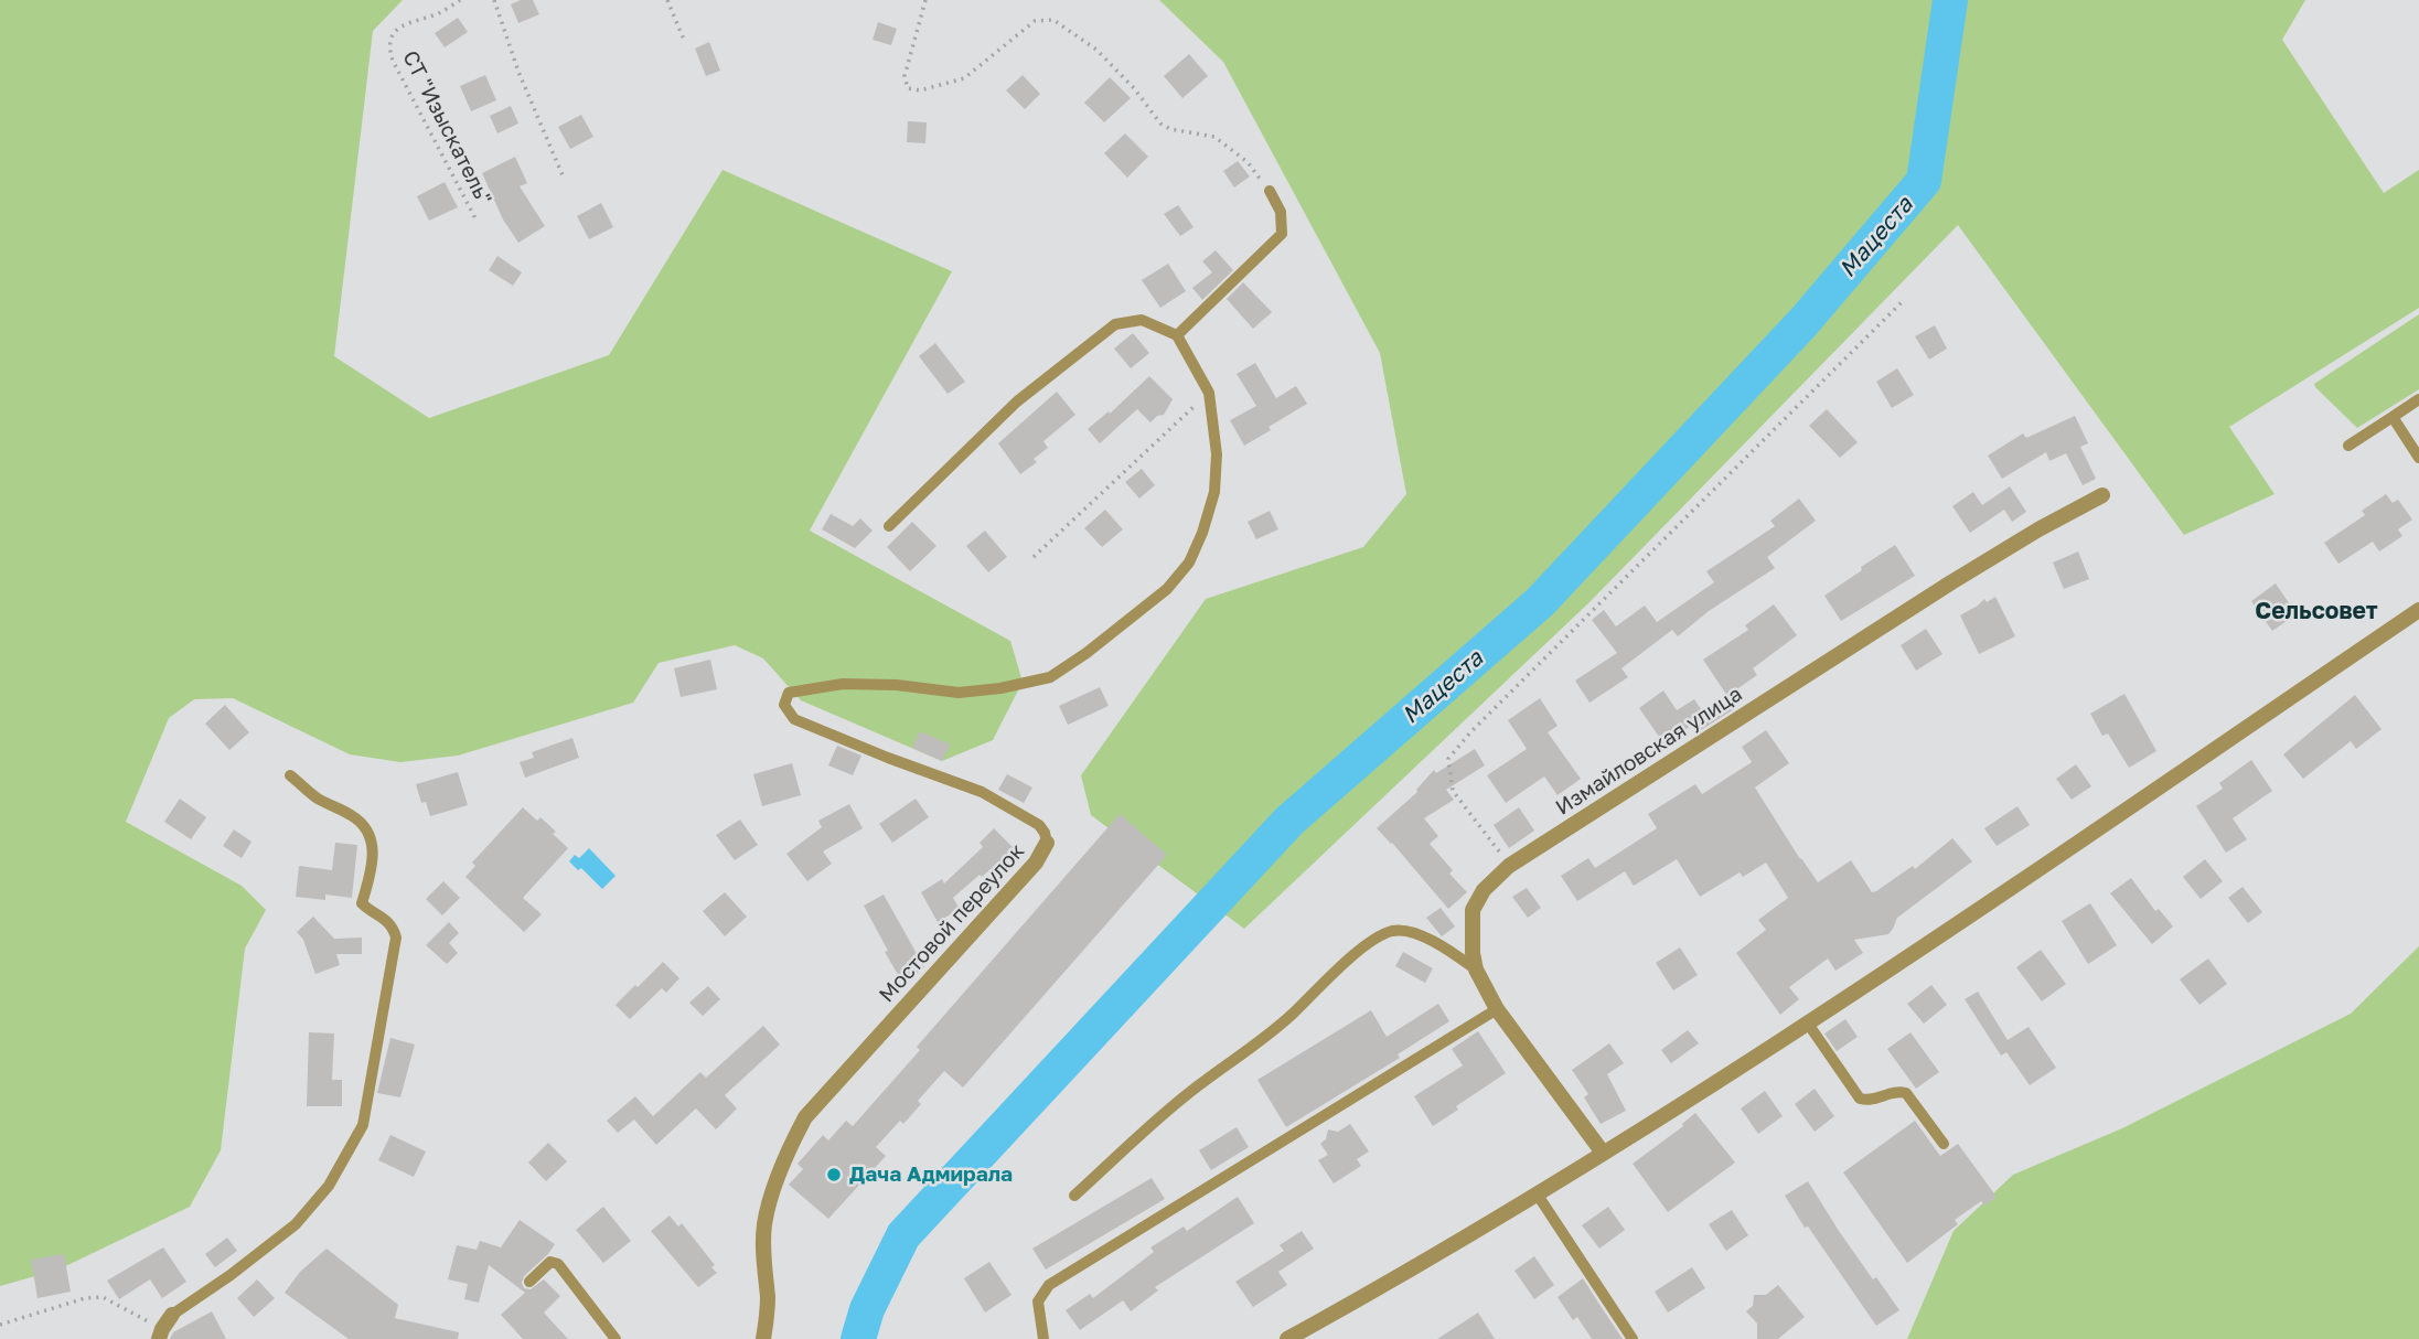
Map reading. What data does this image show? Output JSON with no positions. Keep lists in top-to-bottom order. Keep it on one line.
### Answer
{"streets":{"street":["Измайловская улица","Мостовой переулок"],"path":["СТ \"Изыскатель\""]},"districts":["Сельсовет"],"water":["Мацеста"],"places":["Дача Адмирала"]}
